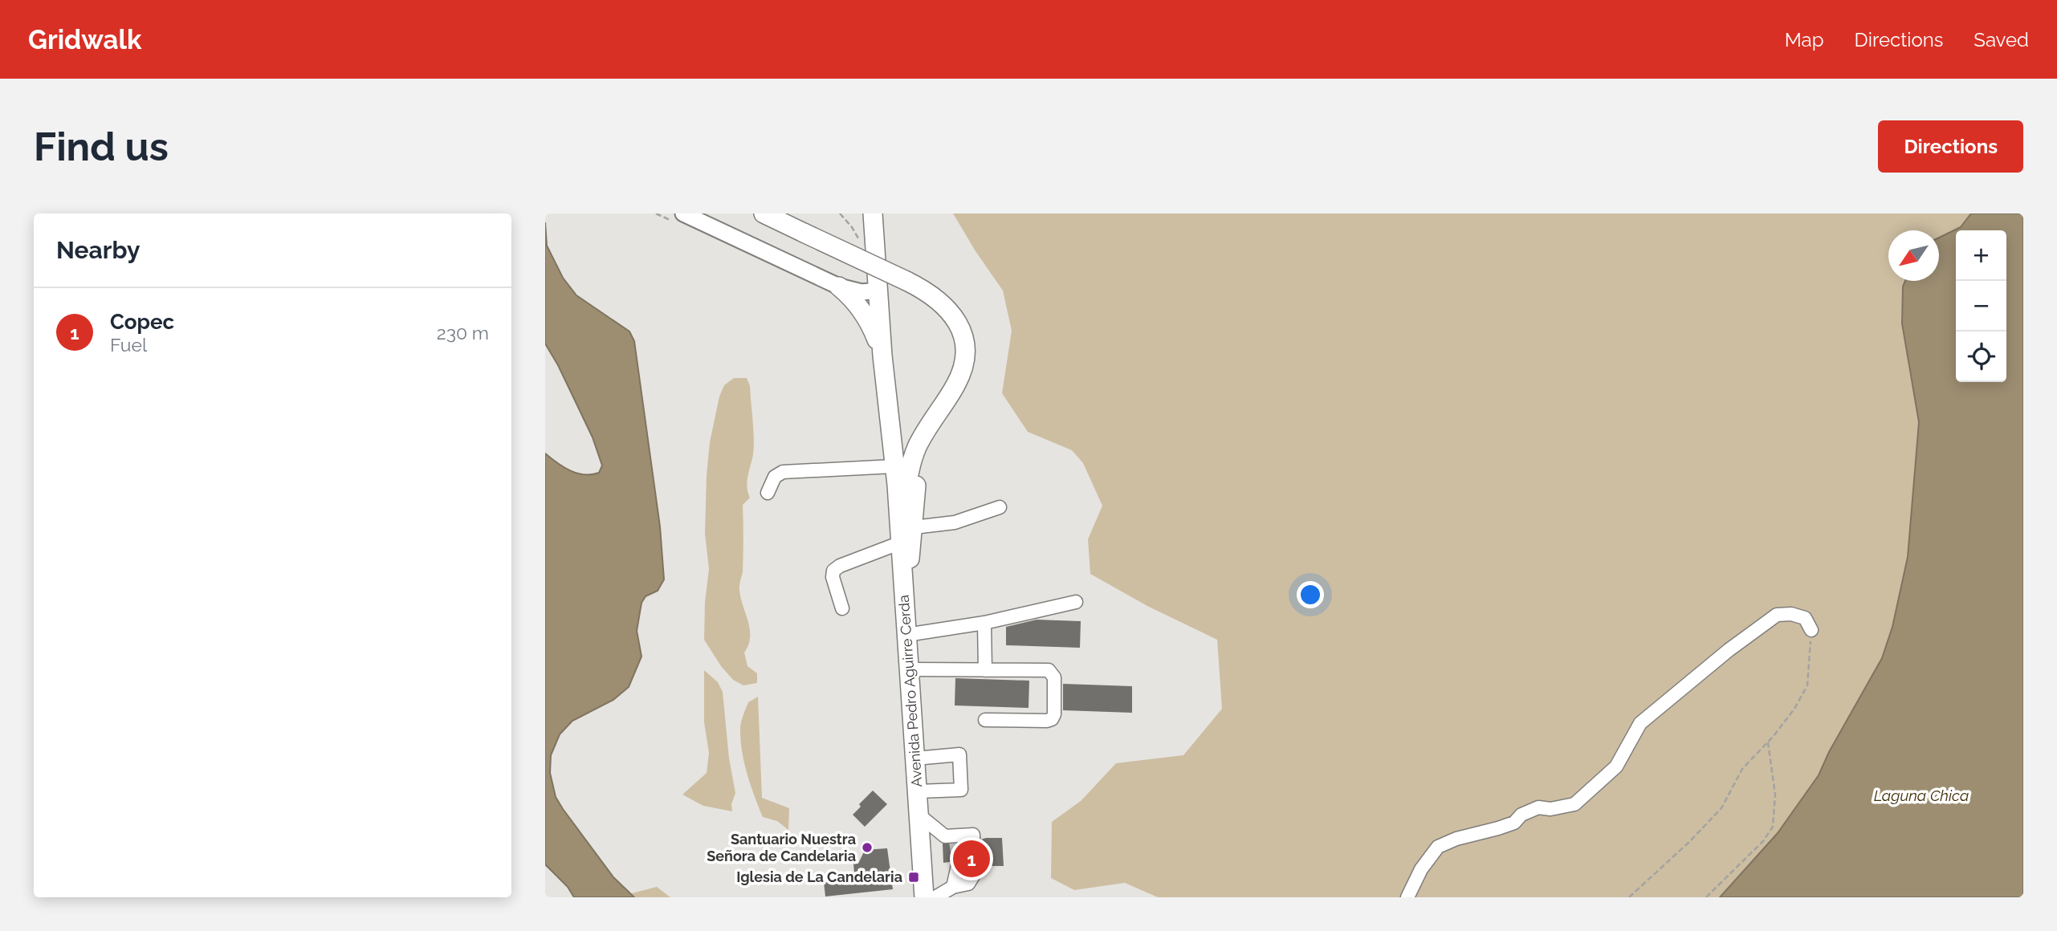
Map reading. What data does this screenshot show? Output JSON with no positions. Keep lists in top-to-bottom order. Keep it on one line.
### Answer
{"streets":{"highway":["Avenida Pedro Aguirre Cerda"]},"water":["Laguna Chica"],"places":{"other":["Santuario Nuestra Señora de Candelaria"],"transit":["Iglesia de La Candelaria"]},"north":"bottom left","page":{"header":"Gridwalk","nav":["Map","Directions","Saved"],"buttons":"Directions","title":"Find us","heading":"Nearby","map_buttons":["+","−"],"list":[{"mark":"1","name":"Copec","note":"Fuel","value":"230 m"}],"pins":"1"}}
